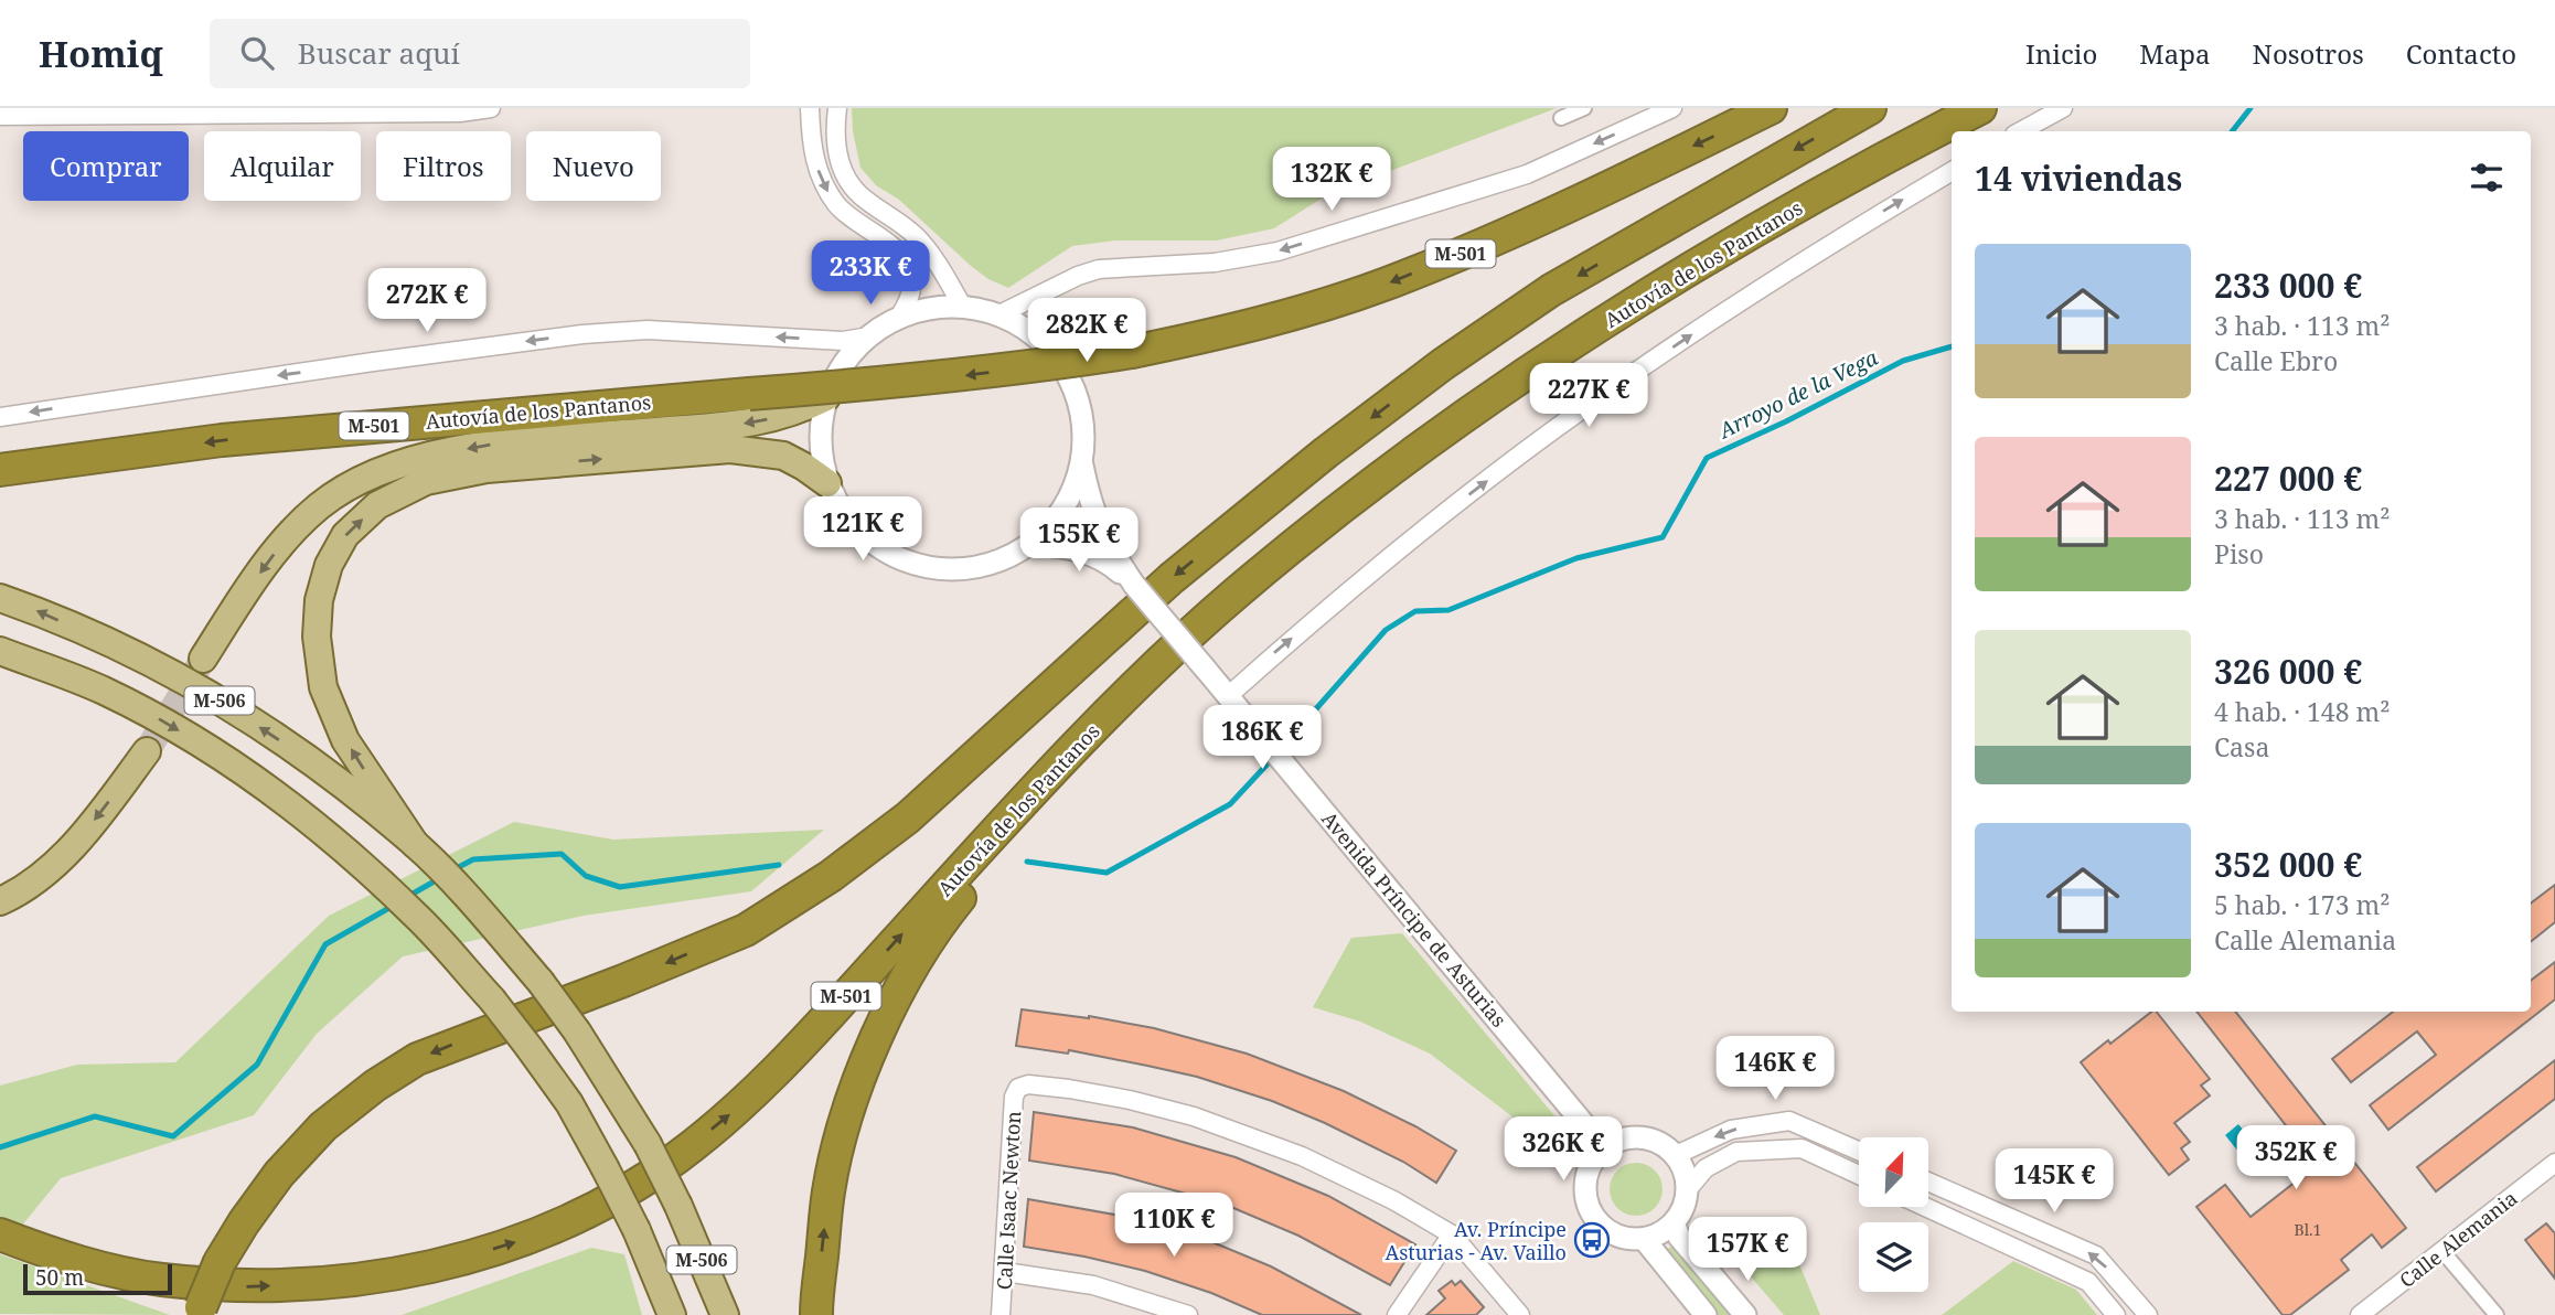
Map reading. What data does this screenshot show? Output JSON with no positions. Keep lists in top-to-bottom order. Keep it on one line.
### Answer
{"streets":{"highway":["M-501","Autovía de los Pantanos"],"main road":["M-506"],"street":["Avenida Príncipe de Asturias","Calle Isaac Newton","Calle Alemania"]},"water":["Arroyo de la Vega"],"places":{"bus stop":["Av. Príncipe Asturias - Av. Vaillo"]},"house_numbers":["Bl.1"],"scale_bar":"50 m","north":"top right","page":{"header":"Homiq","search":"Buscar aquí","nav":["Inicio","Mapa","Nosotros","Contacto"],"chip":["Comprar","Alquilar","Filtros","Nuevo"],"heading":"14 viviendas","price":["132K €","233K €","272K €","282K €","227K €","121K €","155K €","186K €","146K €","326K €","352K €","145K €","110K €","157K €"],"list":[{"name":"233 000 €","note":"3 hab. · 113 m² · Calle Ebro"},{"name":"227 000 €","note":"3 hab. · 113 m² · Piso"},{"name":"326 000 €","note":"4 hab. · 148 m² · Casa"},{"name":"352 000 €","note":"5 hab. · 173 m² · Calle Alemania"}],"scale":"50 m"}}
